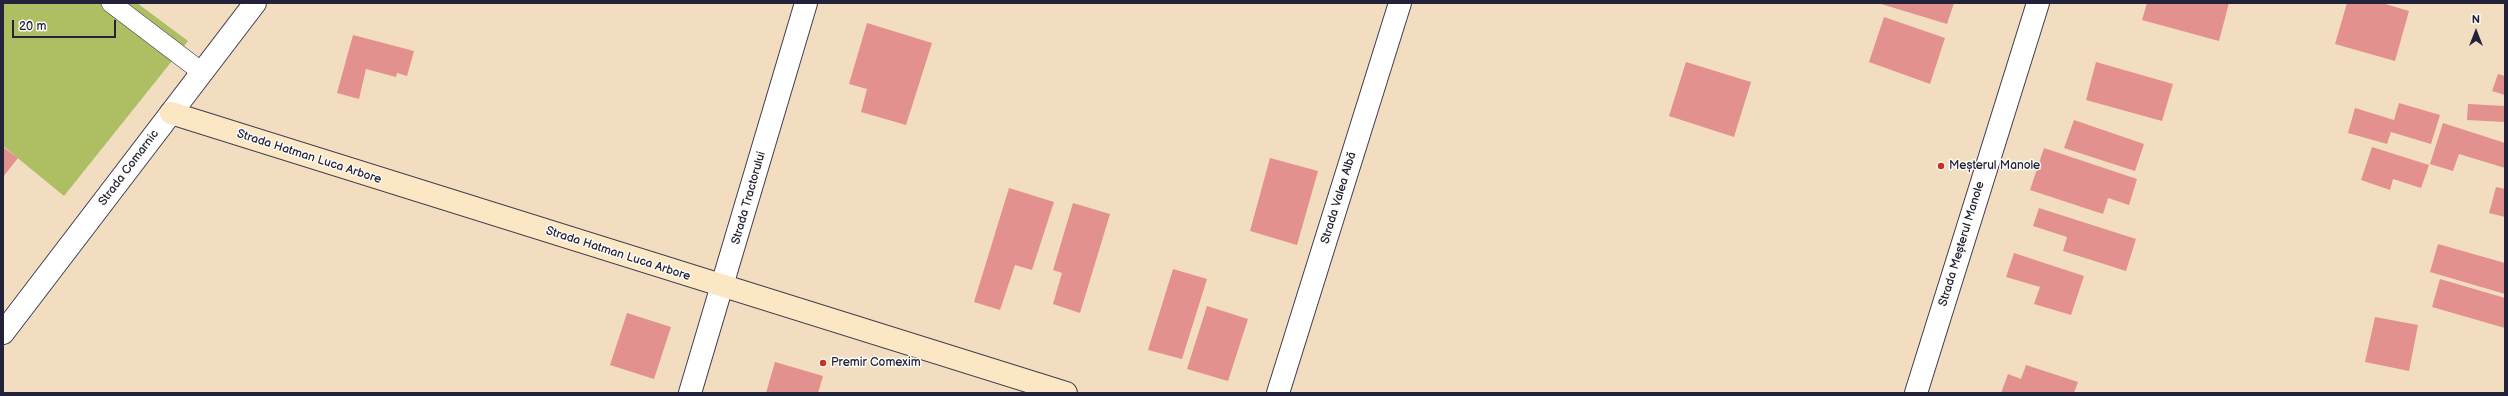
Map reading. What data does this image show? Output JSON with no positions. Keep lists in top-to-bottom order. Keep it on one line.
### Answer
{"streets":{"street":["Strada Hatman Luca Arbore","Strada Comarnic","Strada Tractorului","Strada Valea Albă","Strada Meșterul Manole"]},"crossings":[["Strada Hatman Luca Arbore","Strada Comarnic"],["Strada Hatman Luca Arbore","Strada Tractorului"]],"places":["Meșterul Manole","Premir Comexim"],"scale_bar":"20 m","north":"top"}
